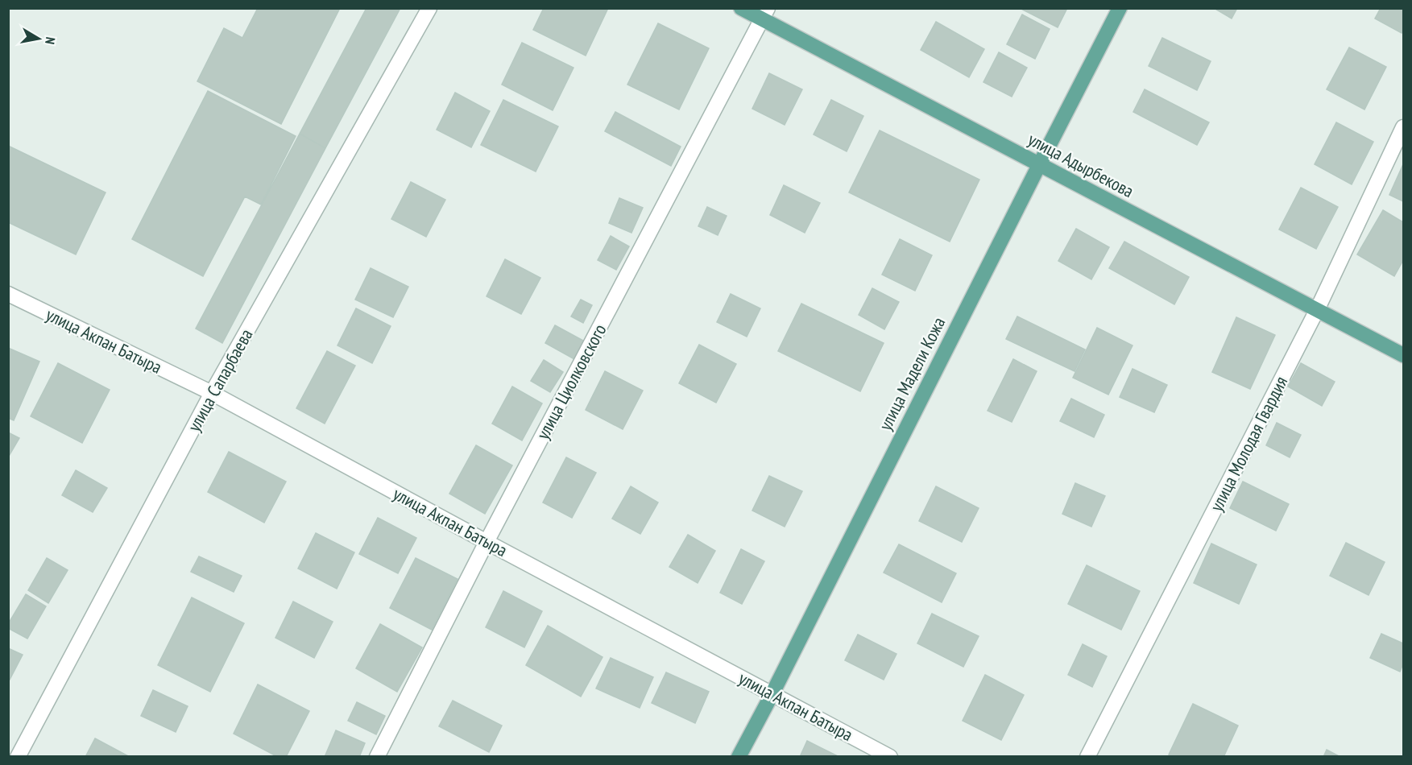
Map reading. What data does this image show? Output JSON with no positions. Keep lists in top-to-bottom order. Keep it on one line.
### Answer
{"streets":{"main road":["улица Адырбекова","улица Мадели Кожа"],"street":["улица Акпан Батыра","улица Сапарбаева","улица Циолковского","улица Молодая Гвардия"]},"crossings":[["улица Адырбекова","улица Мадели Кожа"],["улица Адырбекова","улица Циолковского"],["улица Адырбекова","улица Молодая Гвардия"],["улица Акпан Батыра","улица Мадели Кожа"],["улица Акпан Батыра","улица Сапарбаева"],["улица Акпан Батыра","улица Циолковского"]],"north":"right"}
